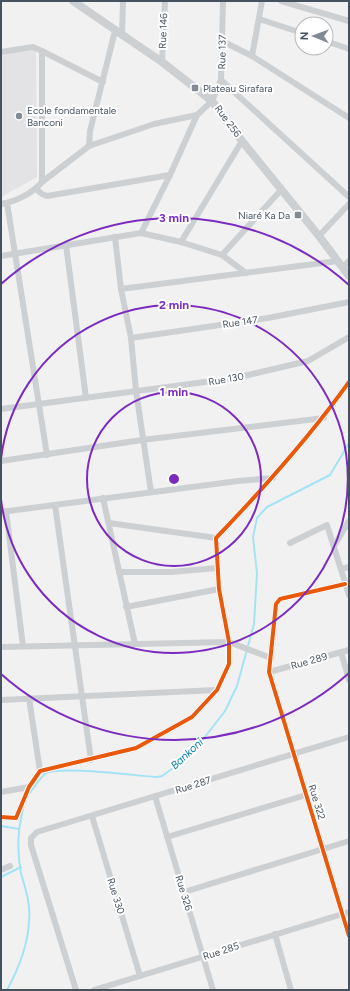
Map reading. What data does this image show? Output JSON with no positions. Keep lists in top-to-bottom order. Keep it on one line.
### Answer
{"streets":{"street":["Rue 146","Rue 137","Rue 256","Rue 147","Rue 130","Rue 289","Rue 287","Rue 322","Rue 326","Rue 330","Rue 285"]},"crossings":[["Rue 146","Rue 256"],["Rue 137","Rue 256"],["Rue 289","Rue 322"],["Rue 287","Rue 322"],["Rue 287","Rue 326"],["Rue 287","Rue 330"],["Rue 322","Rue 285"],["Rue 326","Rue 285"],["Rue 330","Rue 285"]],"water":["Bankoni"],"places":{"transit":["Plateau Sirafara","Niaré Ka Da"],"other":["Ecole fondamentale Banconi"]},"north":"left","rings":["3 min","2 min","1 min"]}
